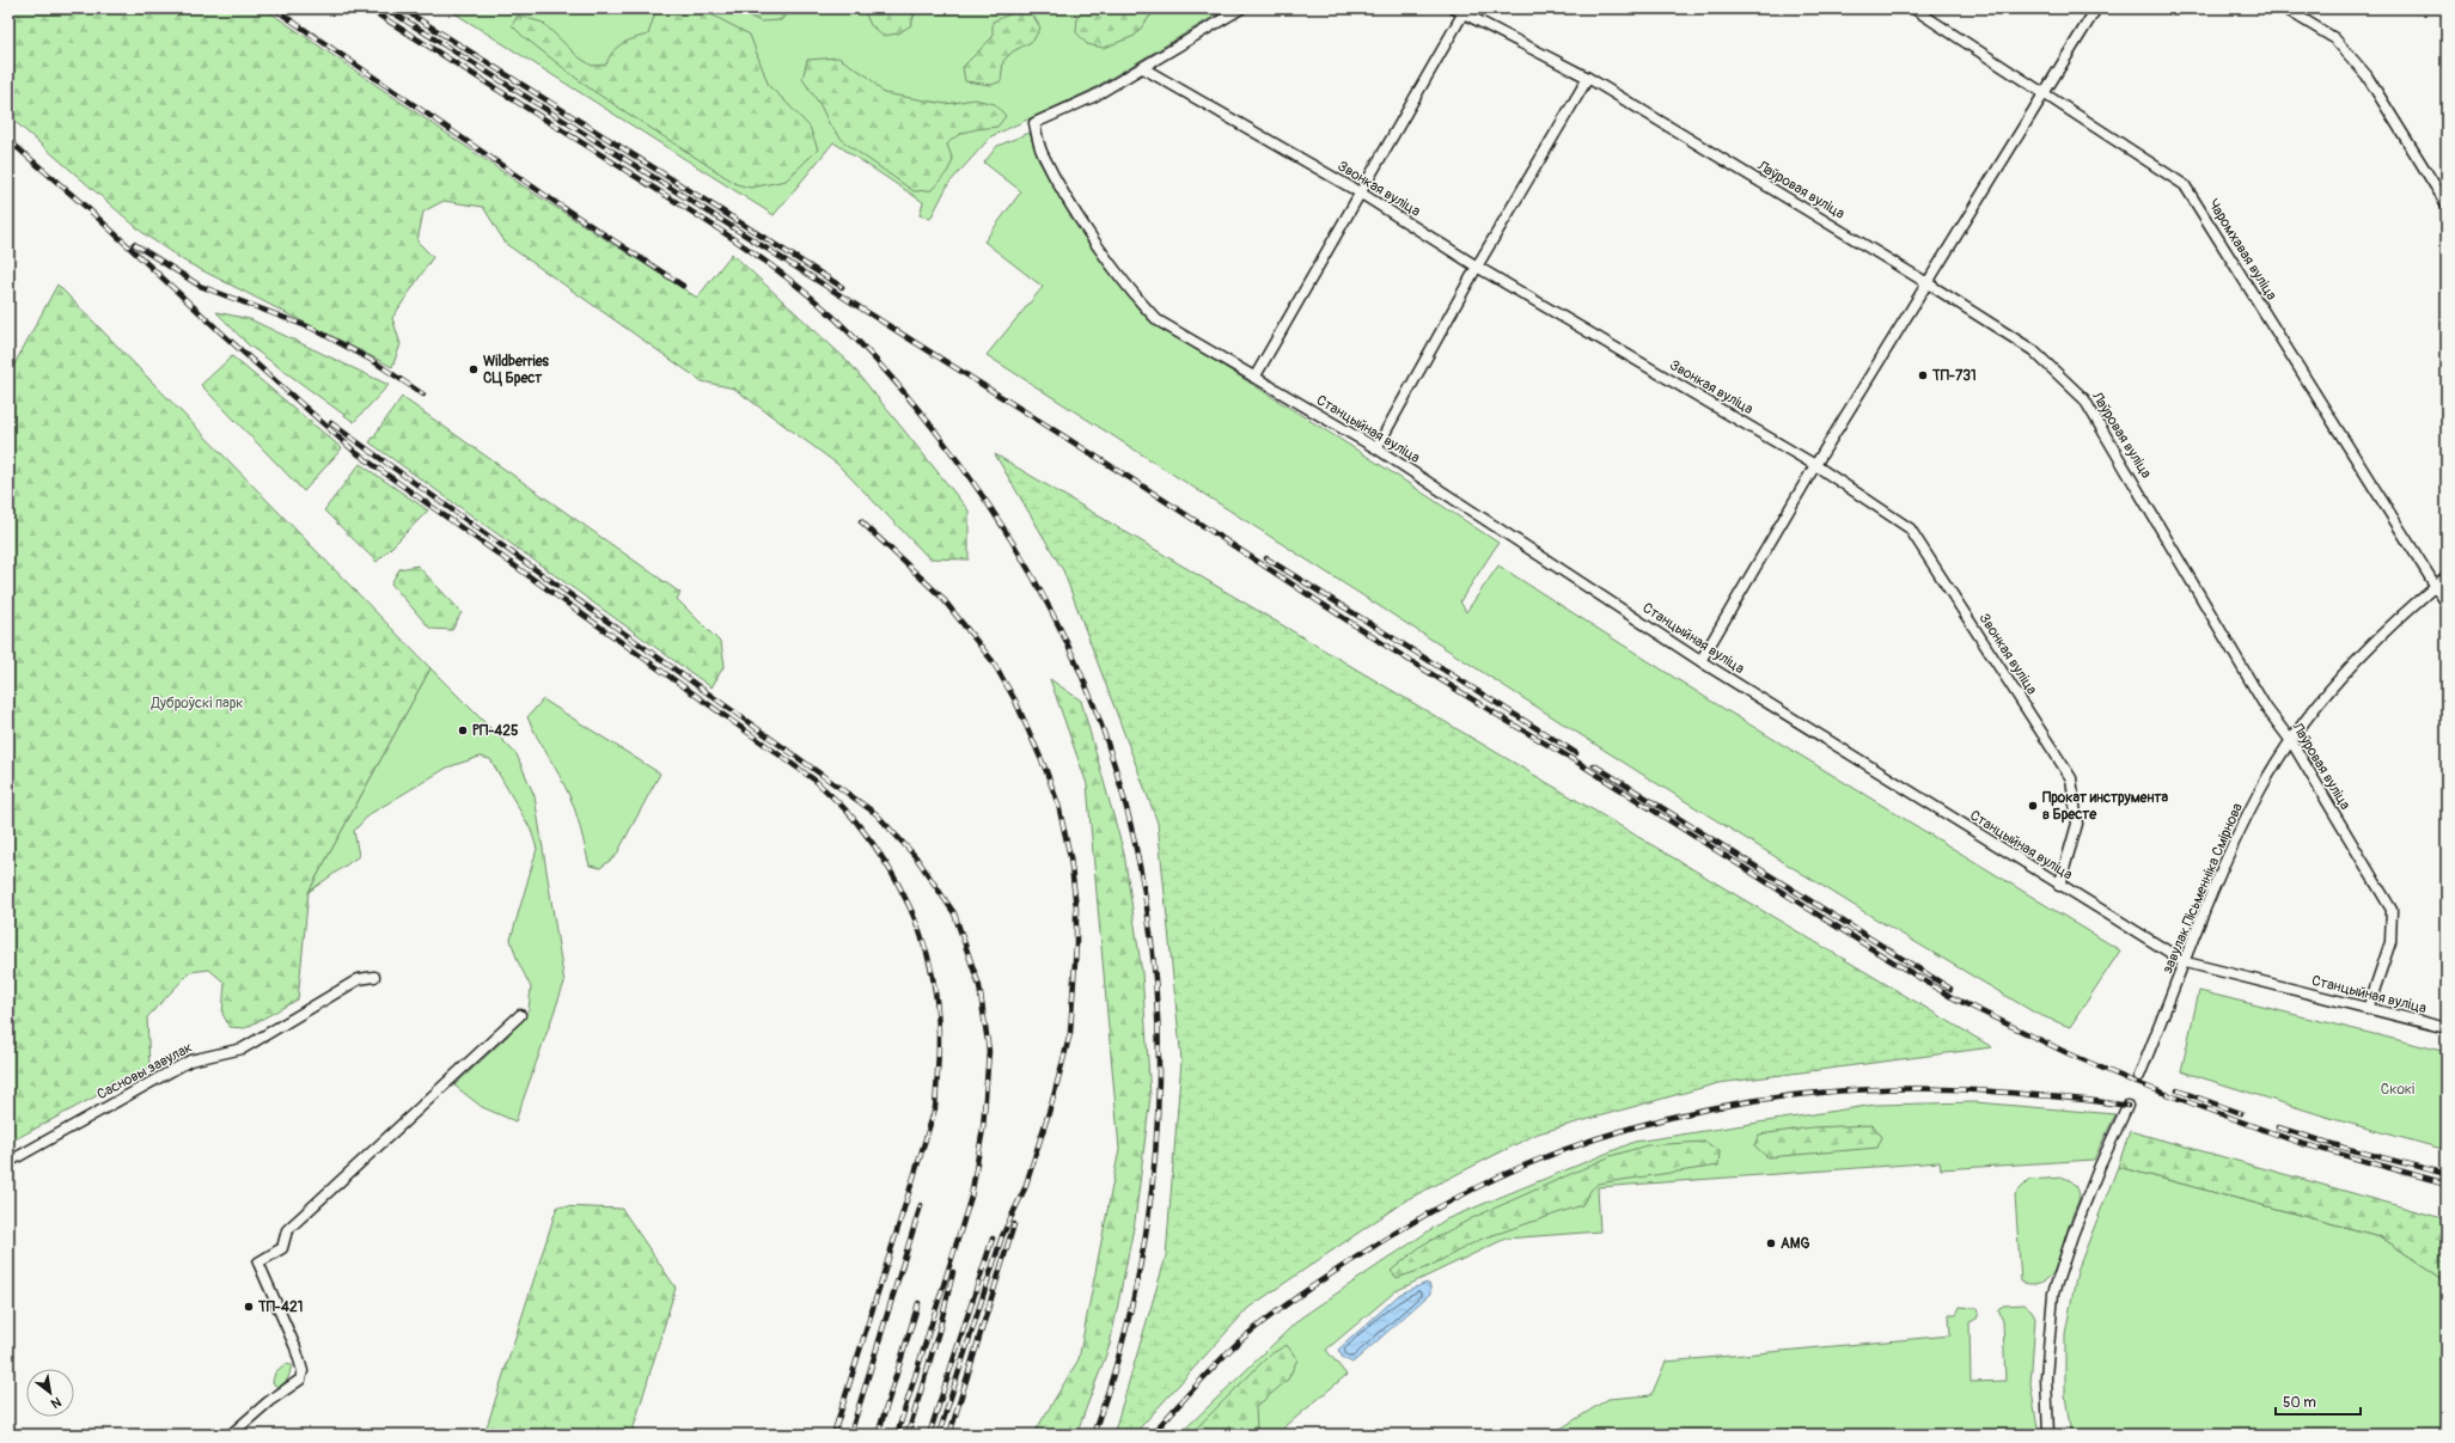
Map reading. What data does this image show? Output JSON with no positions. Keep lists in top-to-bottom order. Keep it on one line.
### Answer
{"streets":{"street":["Звонкая вуліца","Лаўровая вуліца","Чаромхавая вуліца","Станцыйная вуліца","завулак Пісьменніка Смірнова","Сасновы завулак"]},"crossings":[["Звонкая вуліца","Станцыйная вуліца"],["Лаўровая вуліца","Станцыйная вуліца"],["Лаўровая вуліца","завулак Пісьменніка Смірнова"],["Чаромхавая вуліца","завулак Пісьменніка Смірнова"],["Станцыйная вуліца","завулак Пісьменніка Смірнова"]],"parks":["Дуброўскі парк","Скокі"],"places":["Wildberries СЦ Брест","ТП-731","РП-425","Прокат инструмента в Бресте","AMG","ТП-421"],"scale_bar":"50 m","north":"bottom right"}
